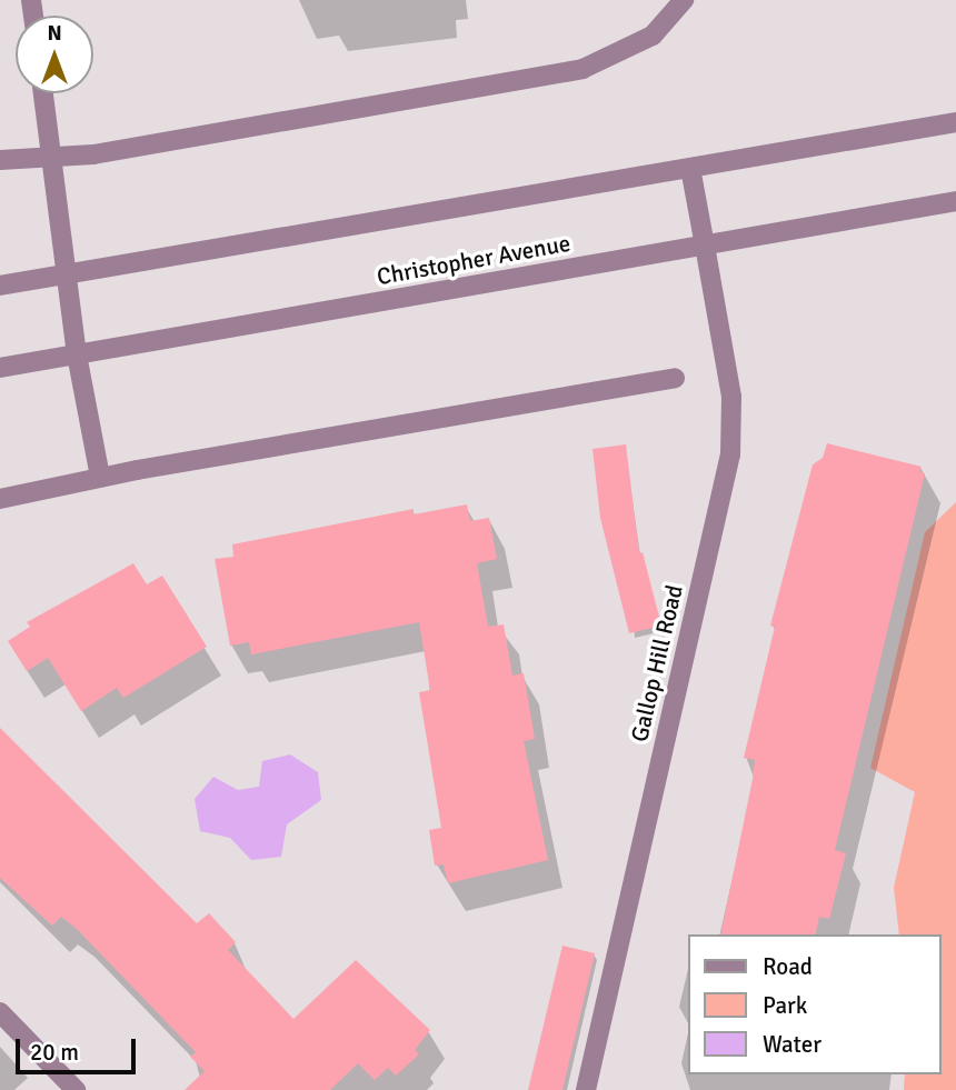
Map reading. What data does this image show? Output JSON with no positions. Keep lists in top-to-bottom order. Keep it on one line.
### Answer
{"streets":{"street":["Christopher Avenue","Gallop Hill Road"]},"crossings":[["Christopher Avenue","Gallop Hill Road"]],"legend":["Road","Park","Water"],"scale_bar":"20 m","north":"top"}
